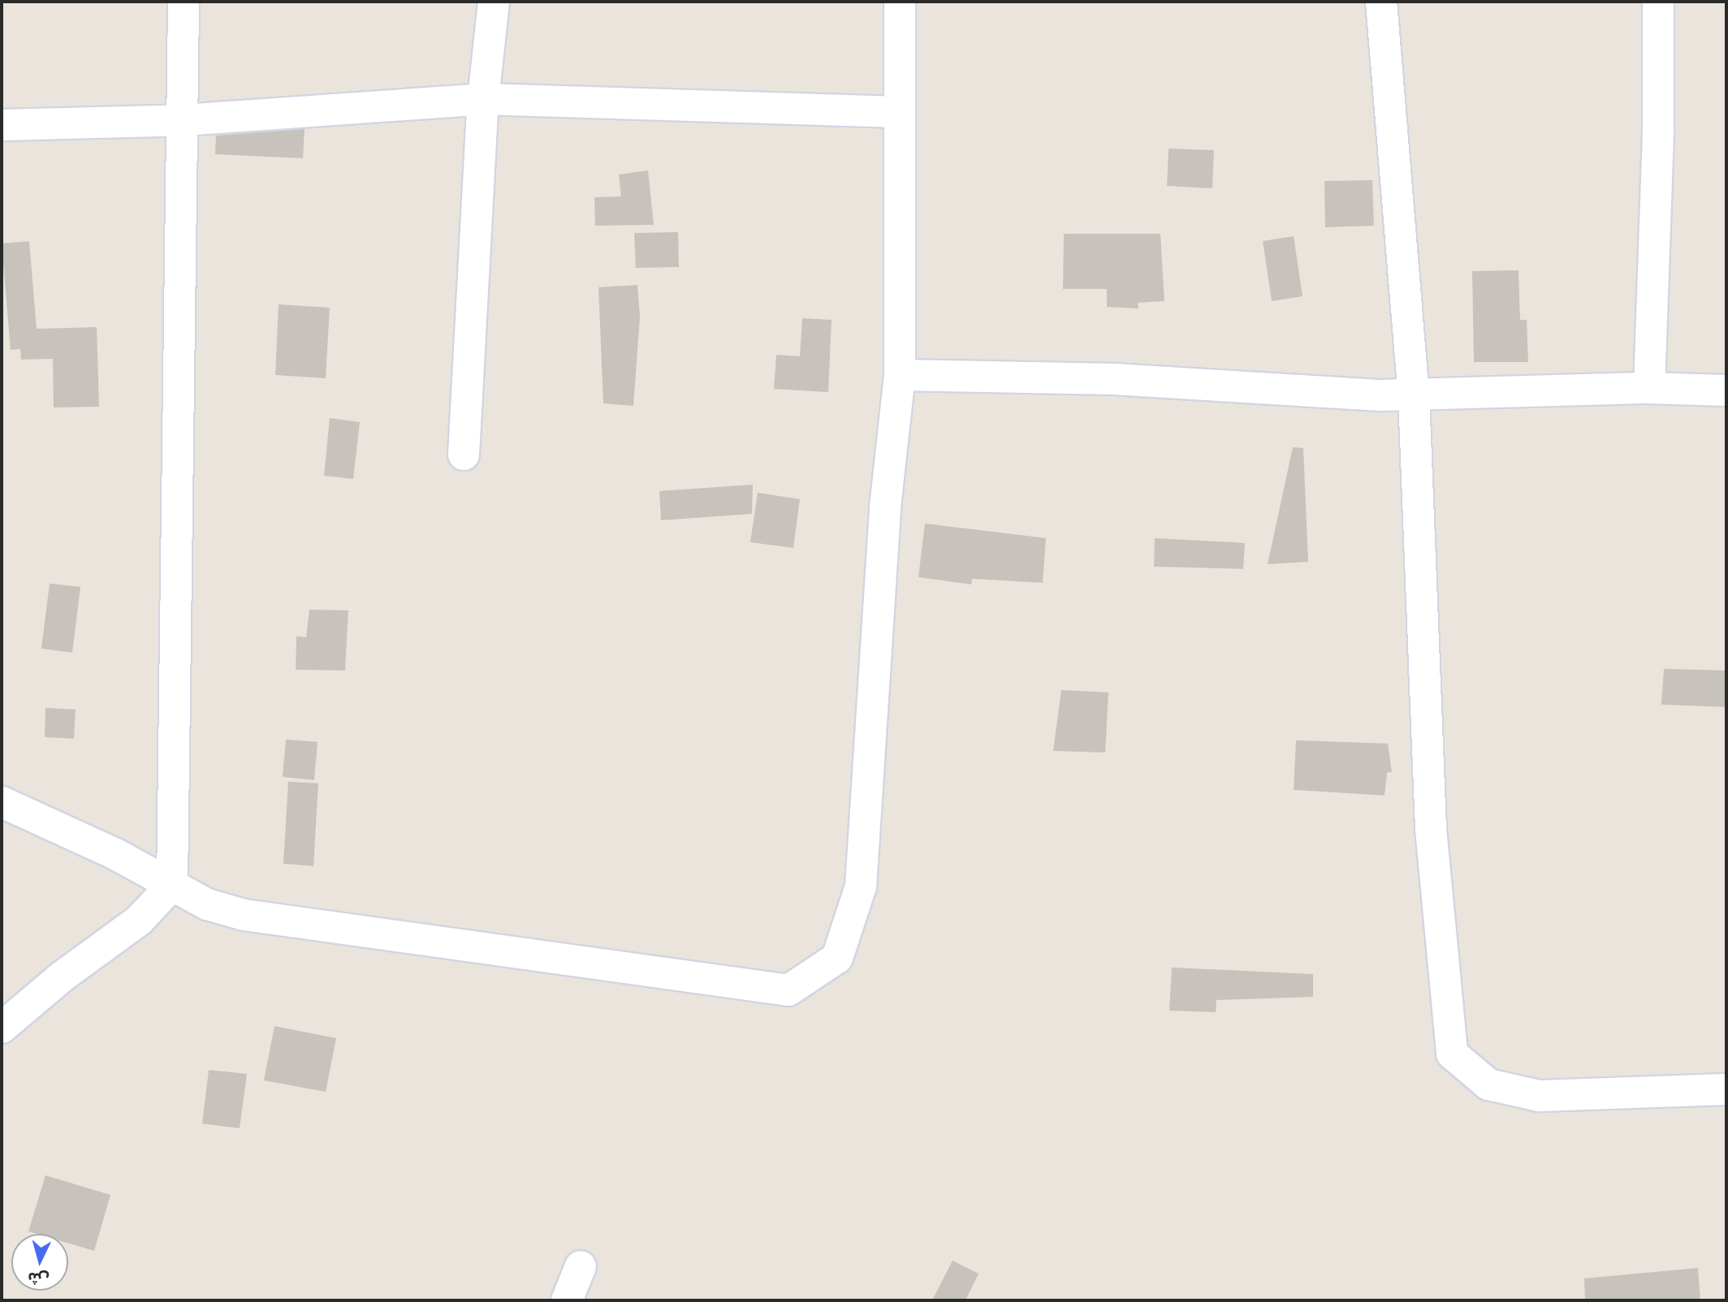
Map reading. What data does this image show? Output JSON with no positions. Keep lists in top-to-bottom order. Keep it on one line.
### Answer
{"north":"bottom"}
